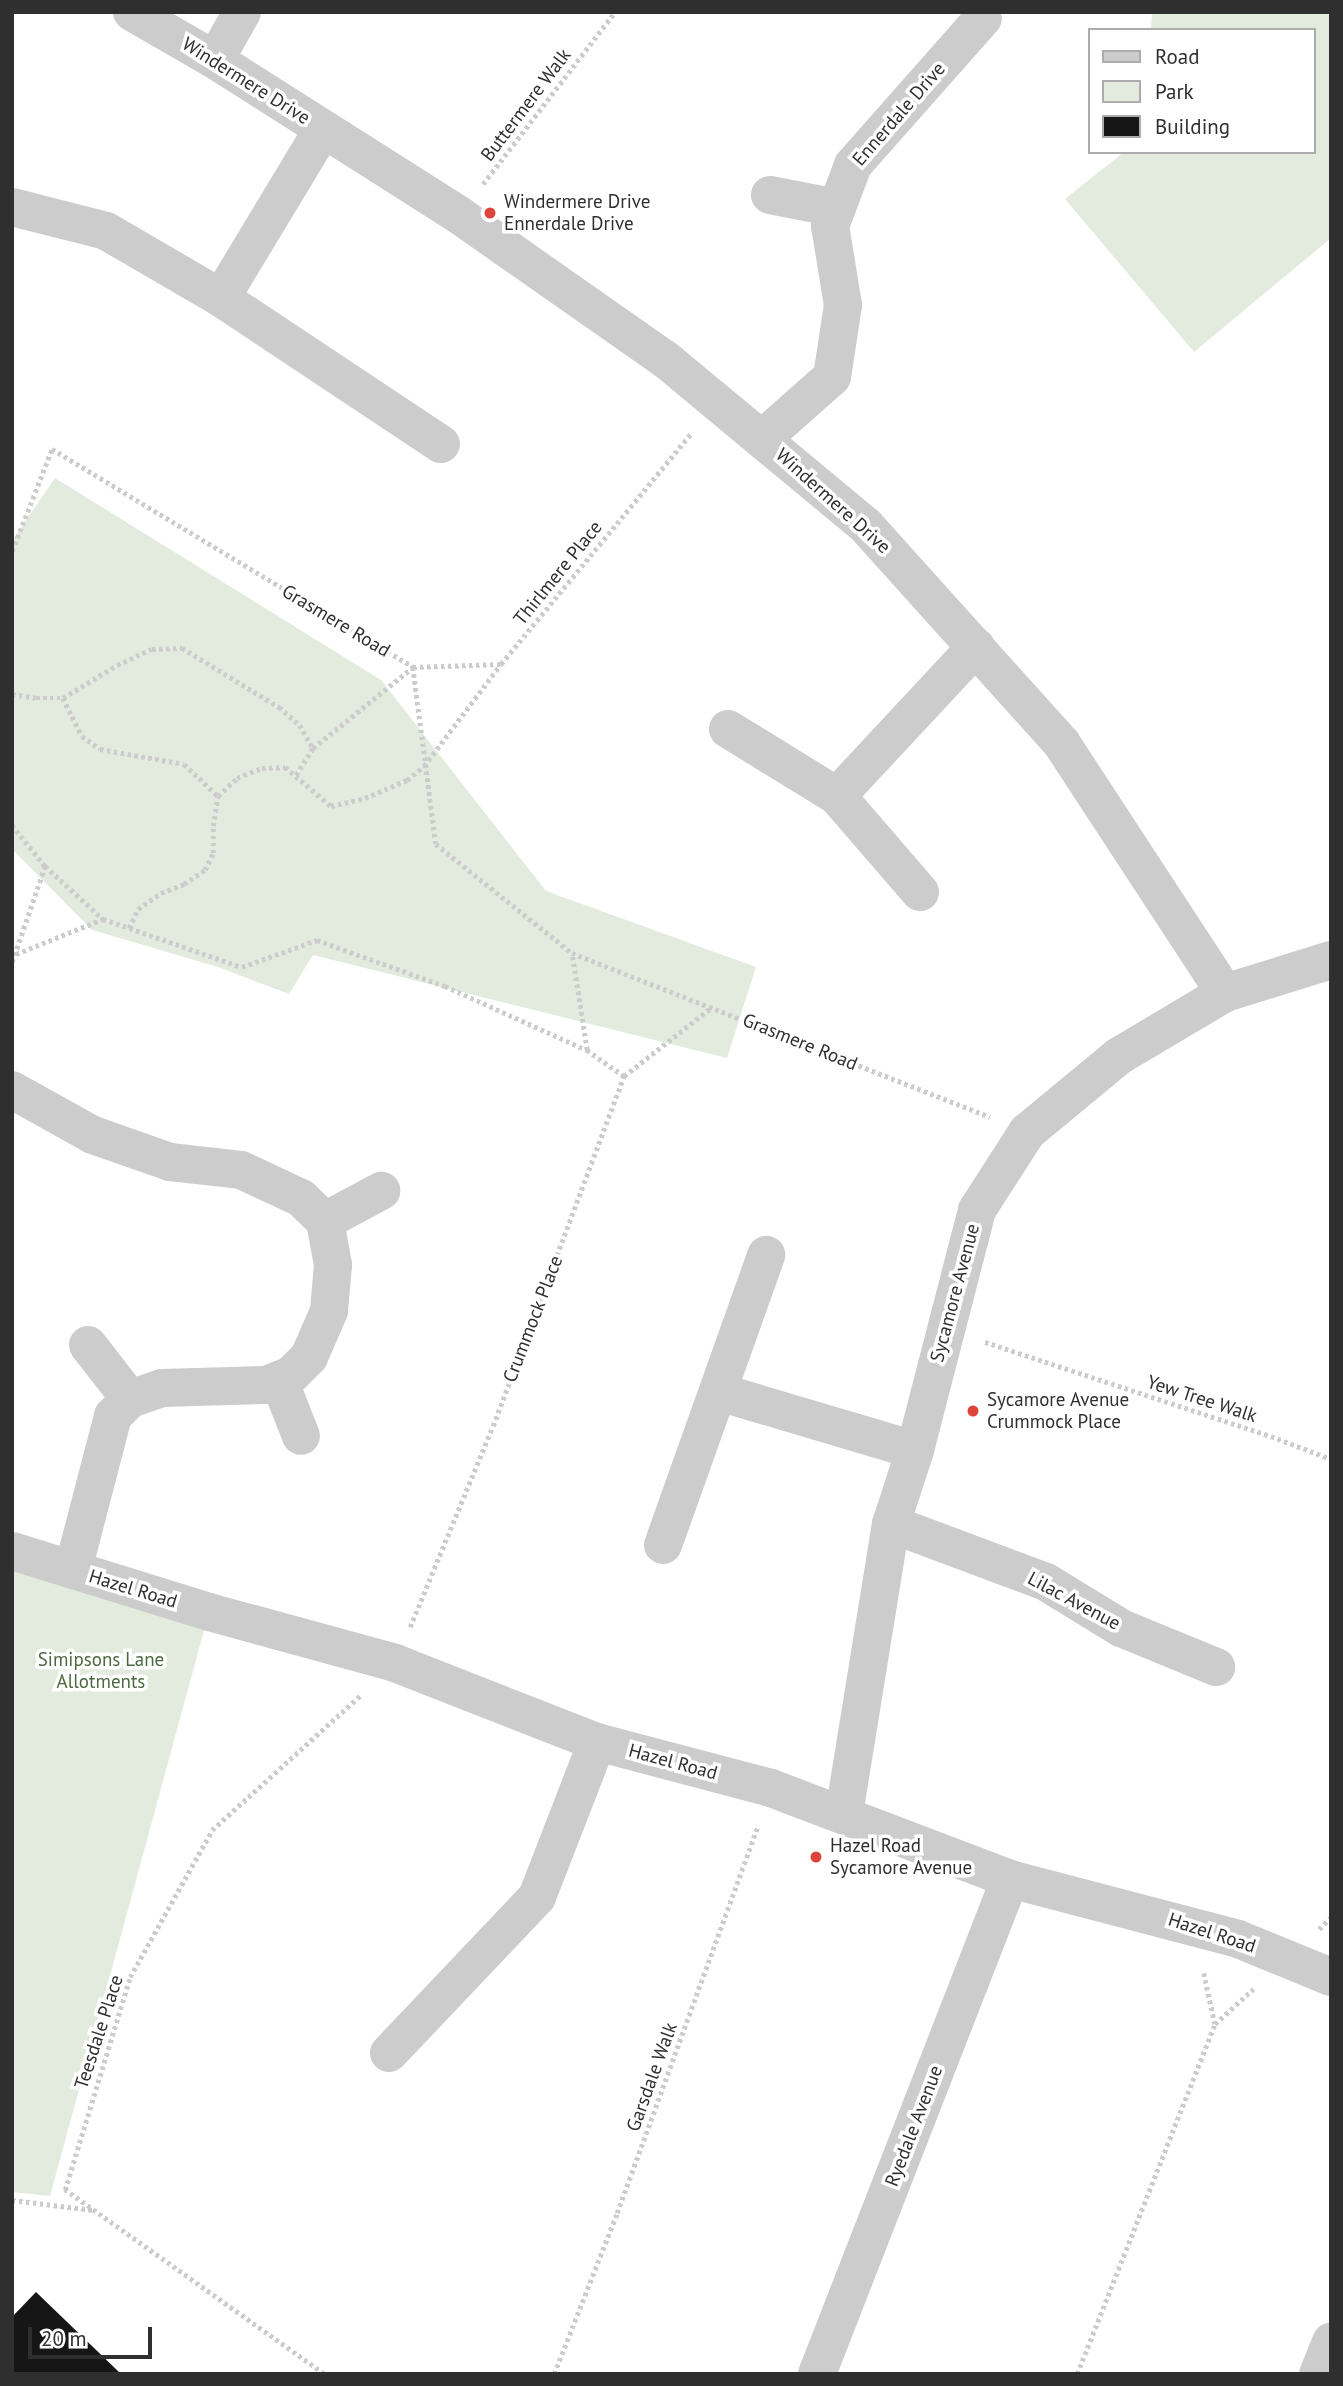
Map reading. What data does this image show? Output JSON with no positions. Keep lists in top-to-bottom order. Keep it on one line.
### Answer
{"streets":{"street":["Windermere Drive","Ennerdale Drive","Sycamore Avenue","Hazel Road","Lilac Avenue","Ryedale Avenue"],"path":["Buttermere Walk","Thirlmere Place","Grasmere Road","Crummock Place","Yew Tree Walk","Teesdale Place","Garsdale Walk"]},"crossings":[["Windermere Drive","Buttermere Walk"],["Windermere Drive","Ennerdale Drive"],["Windermere Drive","Thirlmere Place"],["Windermere Drive","Sycamore Avenue"],["Thirlmere Place","Grasmere Road"],["Grasmere Road","Sycamore Avenue"],["Sycamore Avenue","Yew Tree Walk"],["Sycamore Avenue","Hazel Road"],["Sycamore Avenue","Lilac Avenue"],["Crummock Place","Hazel Road"],["Crummock Place","Teesdale Place"],["Hazel Road","Teesdale Place"],["Hazel Road","Garsdale Walk"],["Hazel Road","Ryedale Avenue"]],"parks":["Simipsons Lane Allotments"],"places":["Windermere Drive Ennerdale Drive","Sycamore Avenue Crummock Place","Hazel Road Sycamore Avenue"],"legend":["Road","Park","Building"],"scale_bar":"20 m"}
